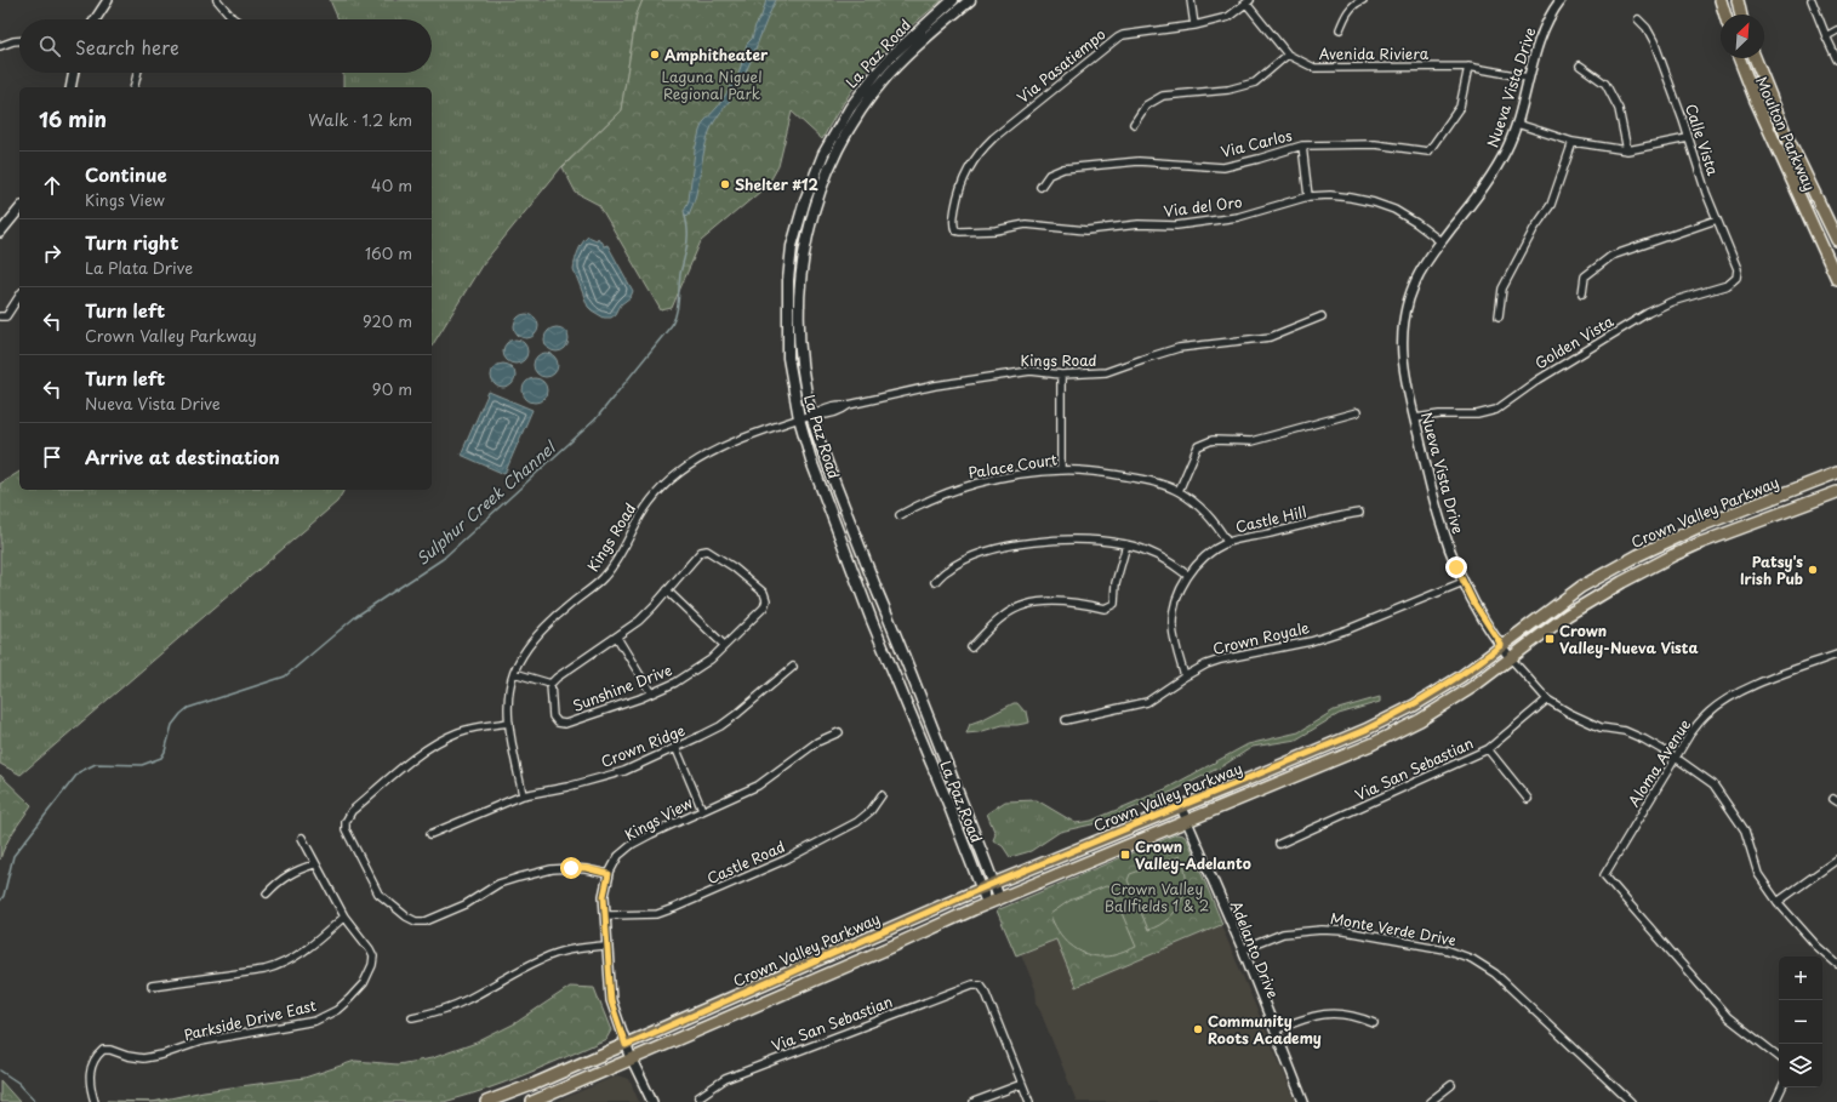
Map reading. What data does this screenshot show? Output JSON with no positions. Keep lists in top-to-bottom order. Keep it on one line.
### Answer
{"streets":{"main road":["La Paz Road","Moulton Parkway","Crown Valley Parkway"],"street":["Avenida Riviera","Via Pasatiempo","Nueva Vista Drive","Calle Vista","Via Carlos","Via del Oro","Golden Vista","Kings Road","Palace Court","Castle Hill","Crown Royale","Sunshine Drive","Crown Ridge","Aloma Avenue","Via San Sebastian","Kings View","Castle Road","Monte Verde Drive","Adelanto Drive","Parkside Drive East"]},"crossings":[["La Paz Road","Kings Road"],["La Paz Road","Crown Valley Parkway"],["Avenida Riviera","Via Pasatiempo"],["Avenida Riviera","Nueva Vista Drive"],["Avenida Riviera","Via Carlos"],["Via Pasatiempo","Via del Oro"],["Nueva Vista Drive","Via del Oro"],["Nueva Vista Drive","Golden Vista"],["Nueva Vista Drive","Crown Valley Parkway"],["Nueva Vista Drive","Crown Royale"],["Nueva Vista Drive","Aloma Avenue"],["Nueva Vista Drive","Via San Sebastian"],["Calle Vista","Golden Vista"],["Kings Road","Crown Ridge"],["Palace Court","Castle Hill"],["Crown Valley Parkway","Adelanto Drive"],["Castle Hill","Crown Royale"],["Monte Verde Drive","Adelanto Drive"]],"water":["Sulphur Creek Channel"],"parks":["Laguna Niguel Regional Park","Crown Valley Ballfields 1 & 2"],"places":{"other":["Amphitheater","Shelter #12","Patsy's Irish Pub","Community Roots Academy"],"transit":["Crown Valley-Nueva Vista","Crown Valley-Adelanto"]},"north":"top right","page":{"search":"Search here","heading":["16 min","Walk · 1.2 km"],"list":[["Continue","Kings View","40 m"],["Turn right","La Plata Drive","160 m"],["Turn left","Crown Valley Parkway","920 m"],["Turn left","Nueva Vista Drive","90 m"],"Arrive at destination"],"map_buttons":["+","−"]}}
